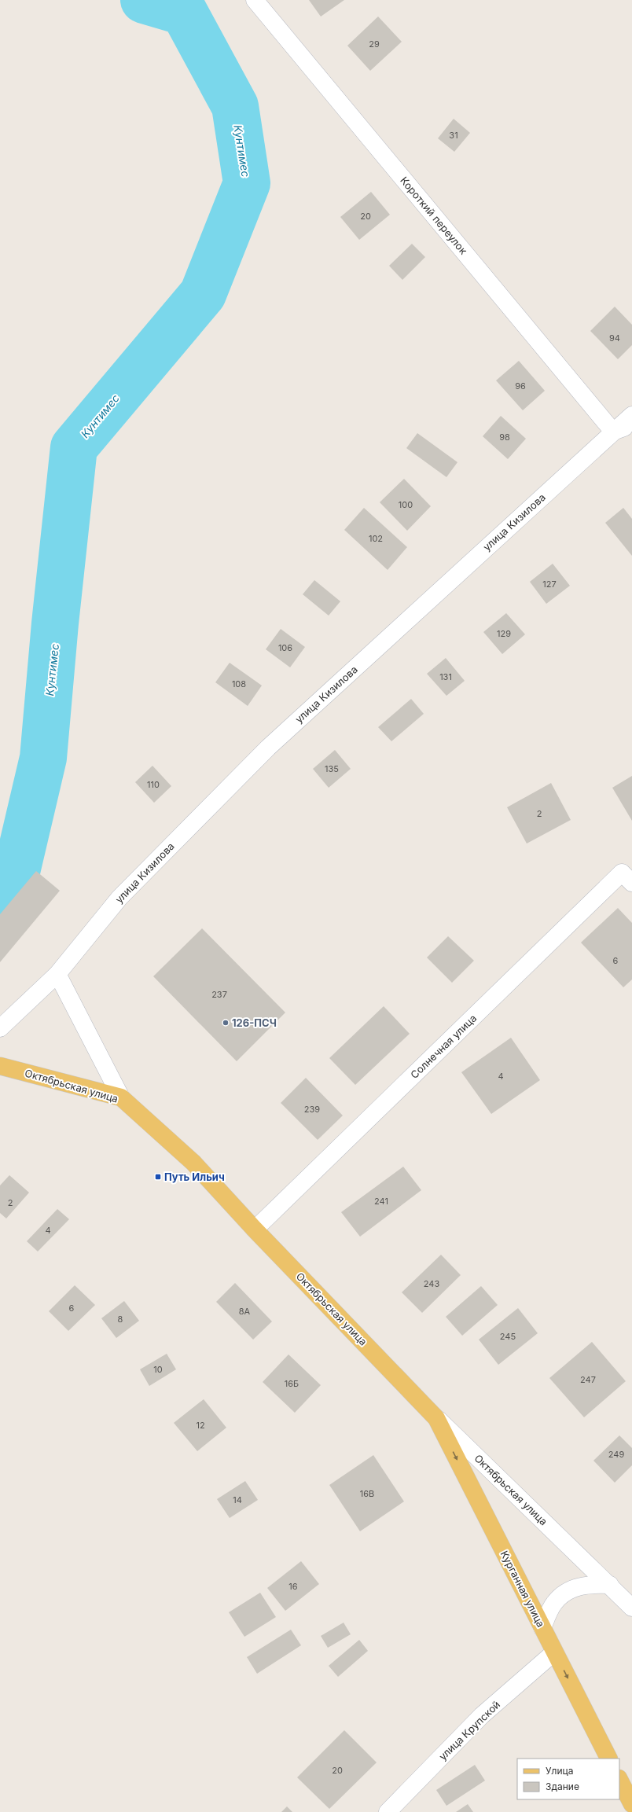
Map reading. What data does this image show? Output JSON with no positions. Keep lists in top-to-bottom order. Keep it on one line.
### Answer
{"streets":{"main road":["Октябрьская улица","Курганная улица"],"street":["Короткий переулок","улица Кизилова","Солнечная улица","улица Крупской"]},"crossings":[["Короткий переулок","улица Кизилова"],["Солнечная улица","Октябрьская улица"],["Октябрьская улица","Курганная улица"],["Курганная улица","улица Крупской"]],"one_way":["Курганная улица"],"water":["Кунтимес"],"places":{"other":["126-ПСЧ"],"transit":["Путь Ильич"]},"house_numbers":["29","31","20","94","96","98","100","102","127","129","106","131","108","135","110","2","6","237","4","239","241","2","4","243","6","8А","8","245","10","247","16Б","12","249","16В","14","16","20"],"legend":["Улица","Здание"]}
